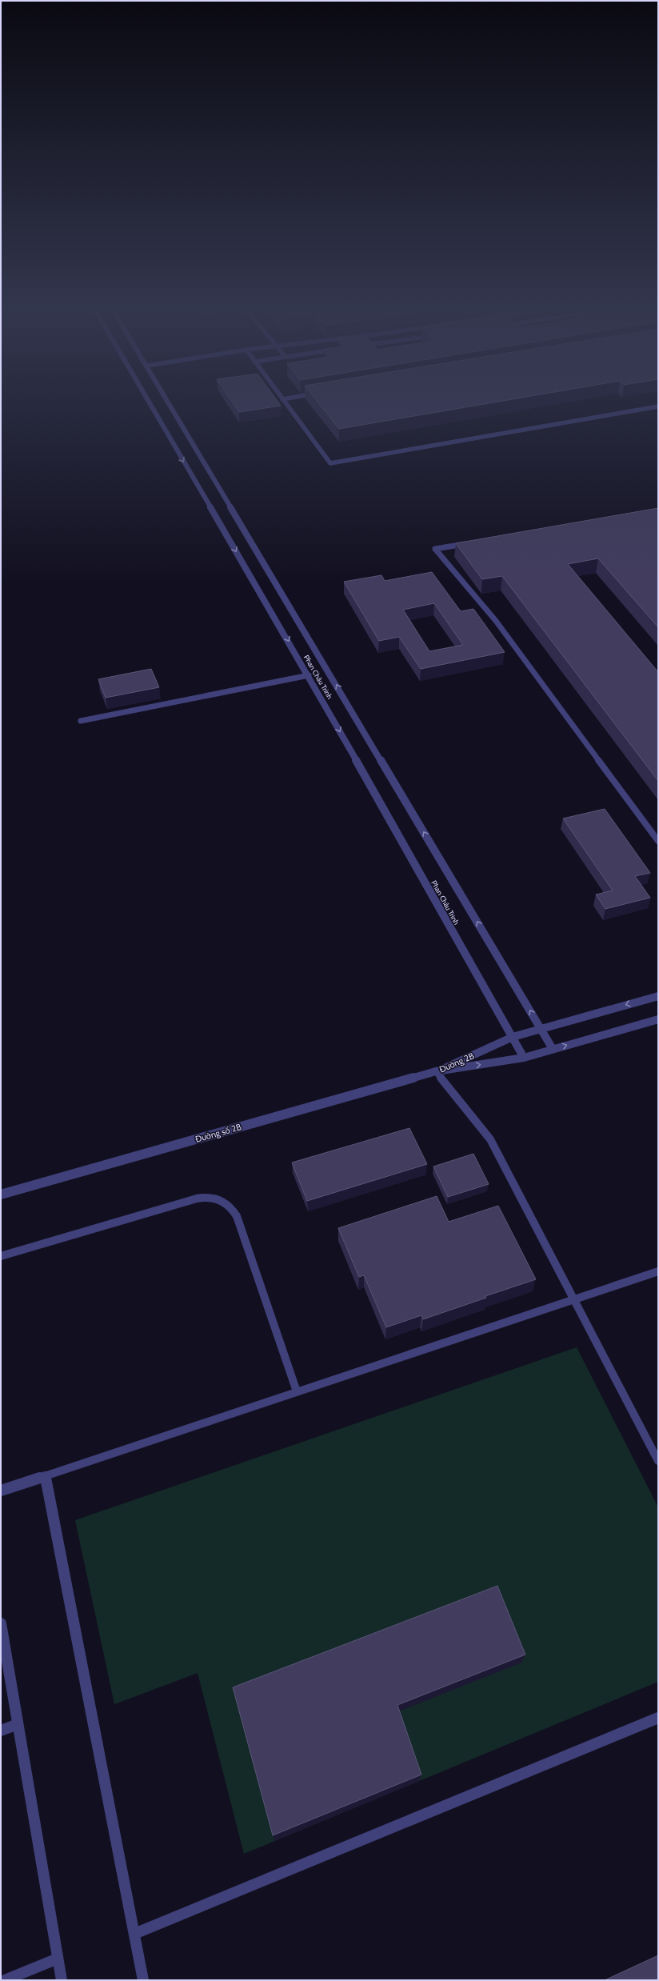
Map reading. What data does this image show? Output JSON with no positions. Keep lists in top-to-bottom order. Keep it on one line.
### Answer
{"streets":{"street":["Phan Châu Trinh","Đường 2B","Đường số 2B"]},"crossings":[["Phan Châu Trinh","Đường 2B"],["Đường 2B","Đường số 2B"]]}
